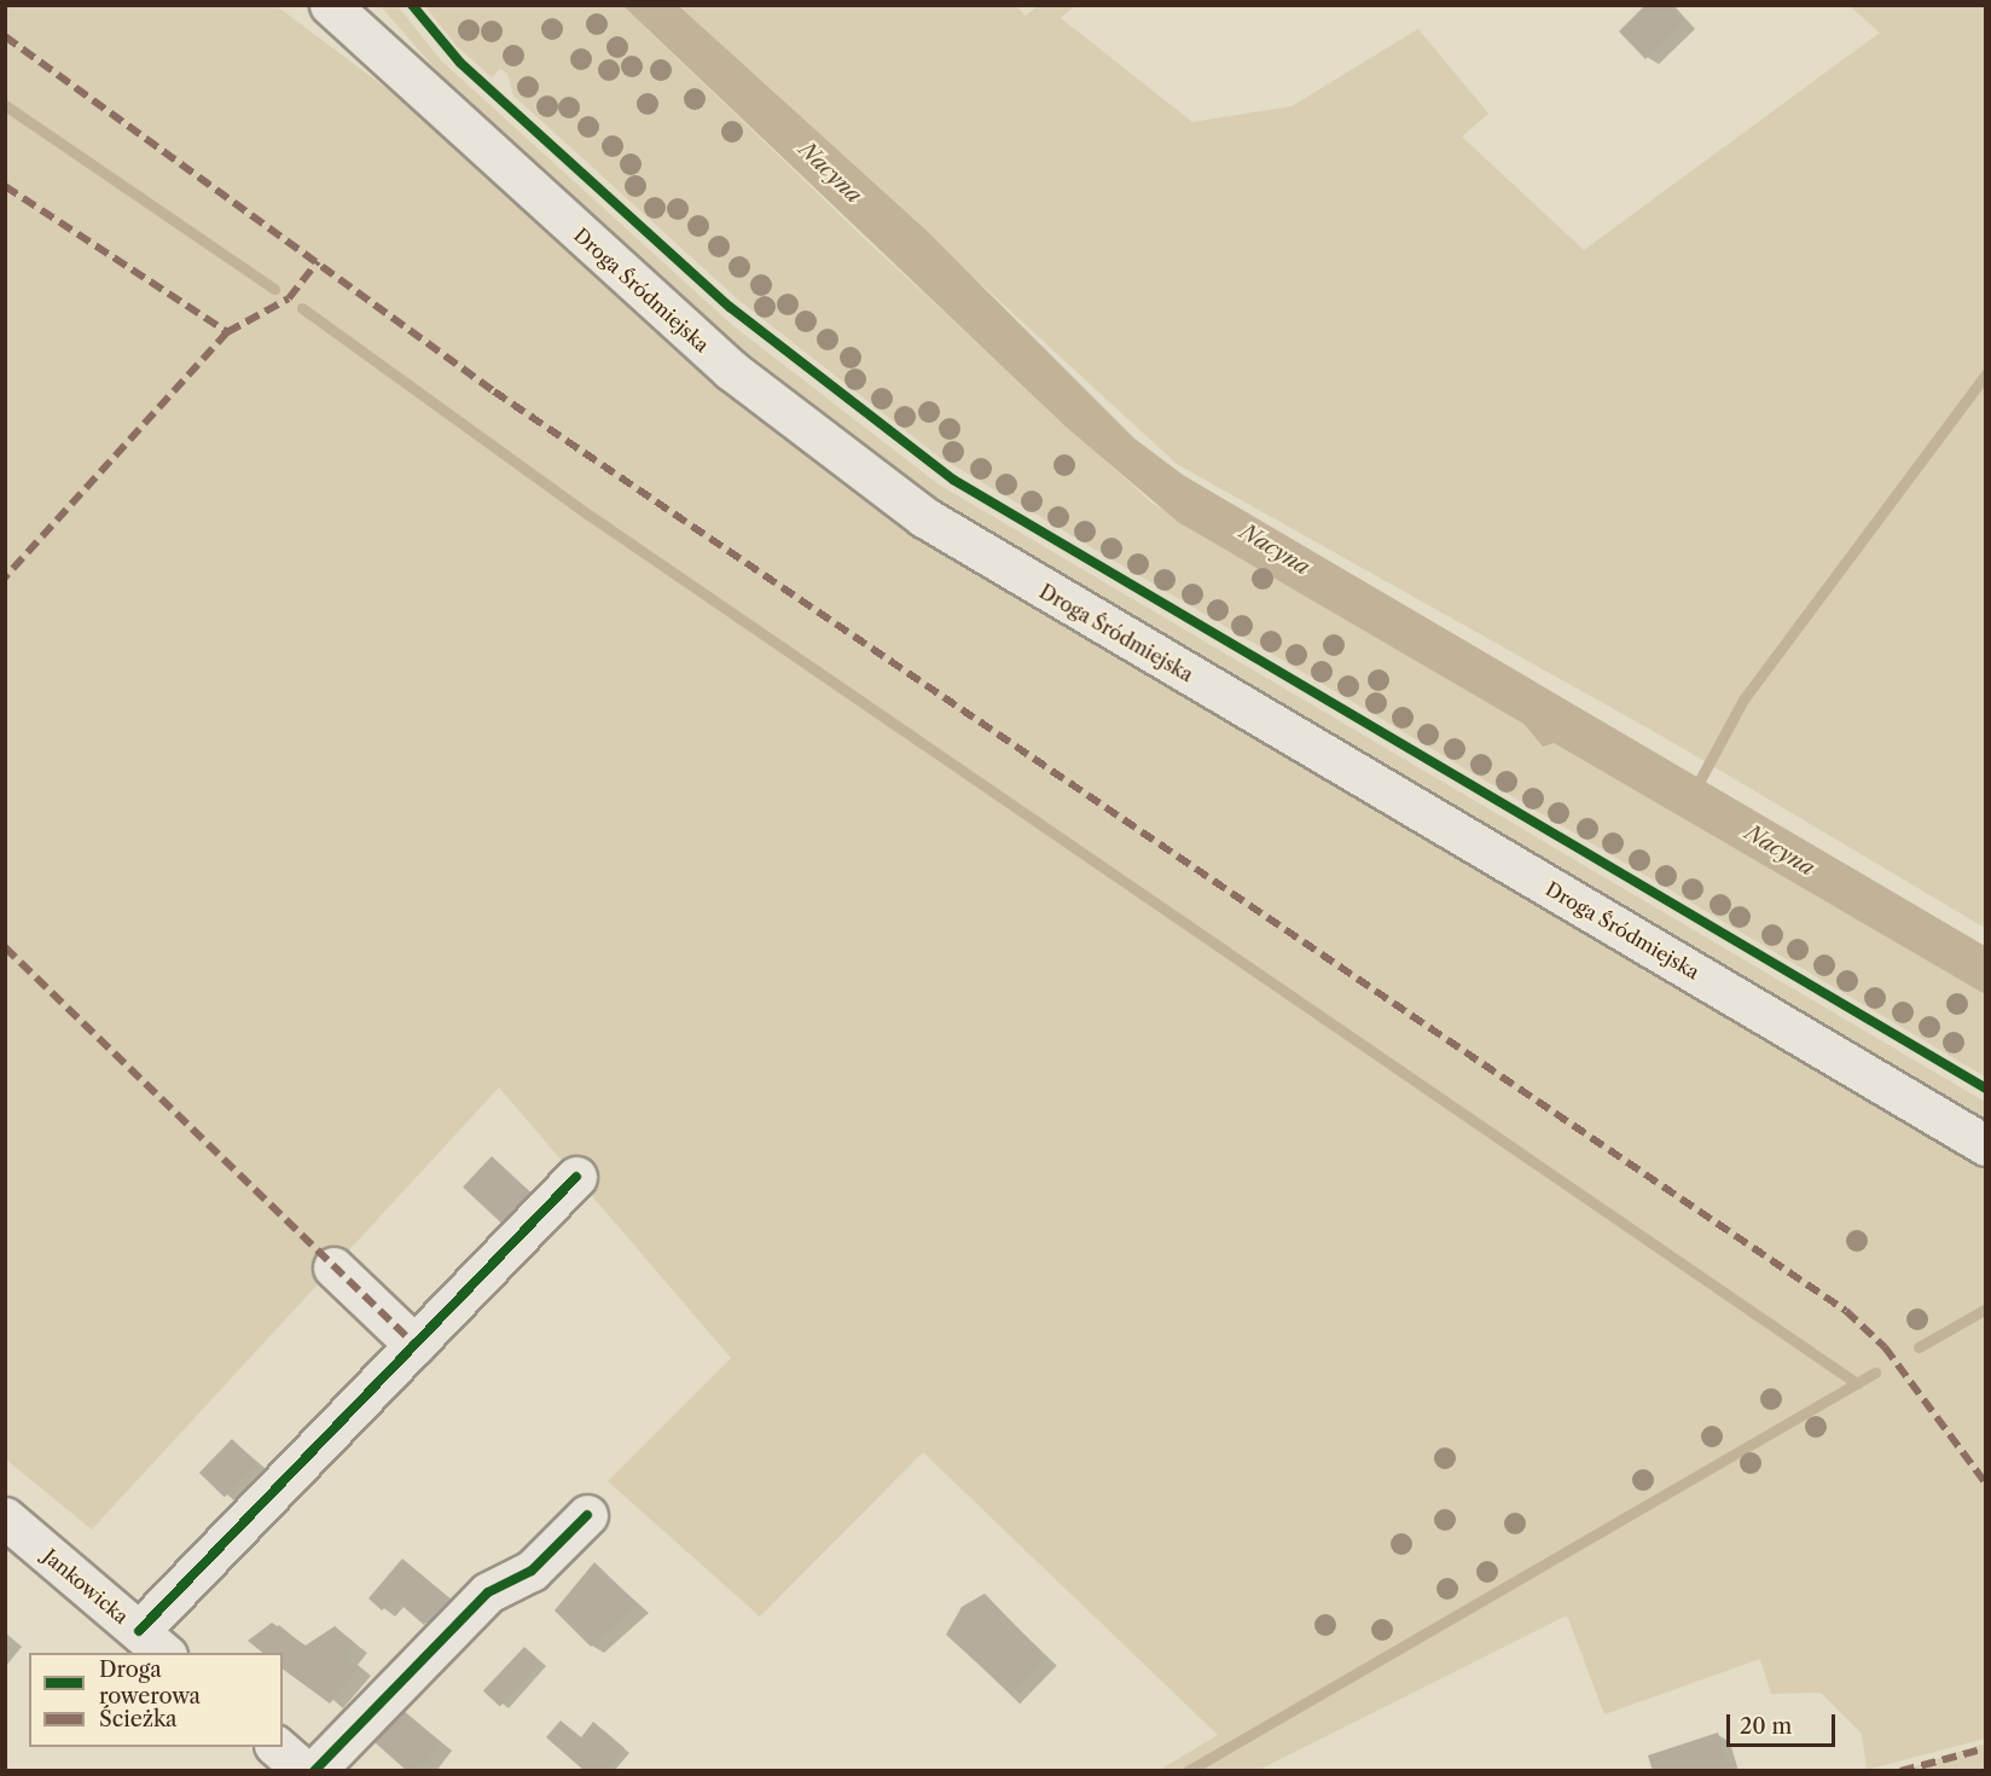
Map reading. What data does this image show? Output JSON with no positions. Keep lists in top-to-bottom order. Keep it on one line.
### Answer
{"streets":{"main road":["Droga Śródmiejska","Jankowicka"]},"water":["Nacyna"],"legend":["Droga rowerowa","Ścieżka"],"scale_bar":"20 m"}
